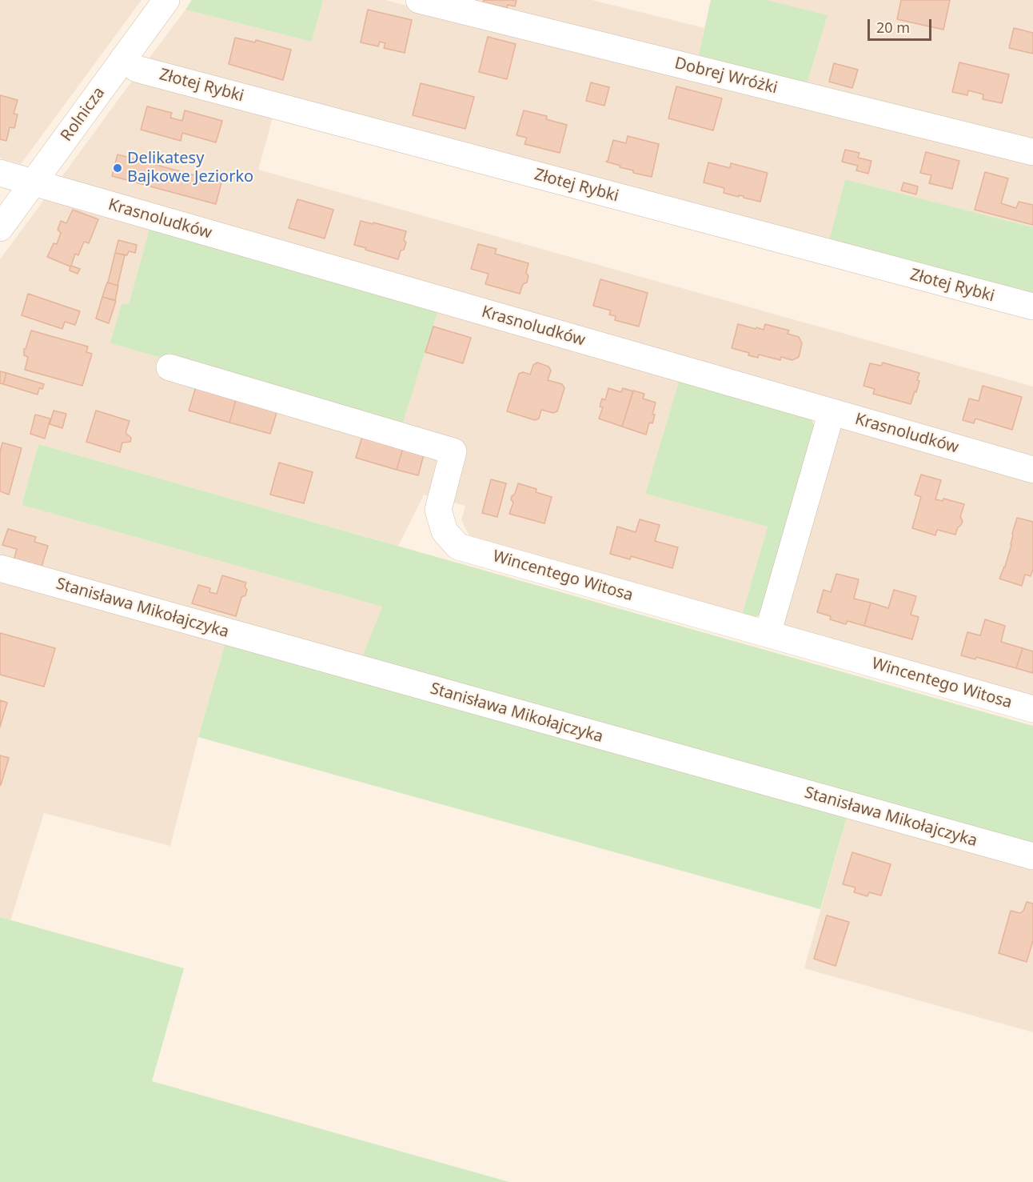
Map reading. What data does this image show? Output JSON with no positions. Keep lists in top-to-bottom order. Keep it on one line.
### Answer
{"streets":{"street":["Dobrej Wróżki","Złotej Rybki","Rolnicza","Krasnoludków","Wincentego Witosa","Stanisława Mikołajczyka"]},"crossings":[["Złotej Rybki","Rolnicza"],["Rolnicza","Krasnoludków"]],"places":["Delikatesy Bajkowe Jeziorko"],"scale_bar":"20 m"}
